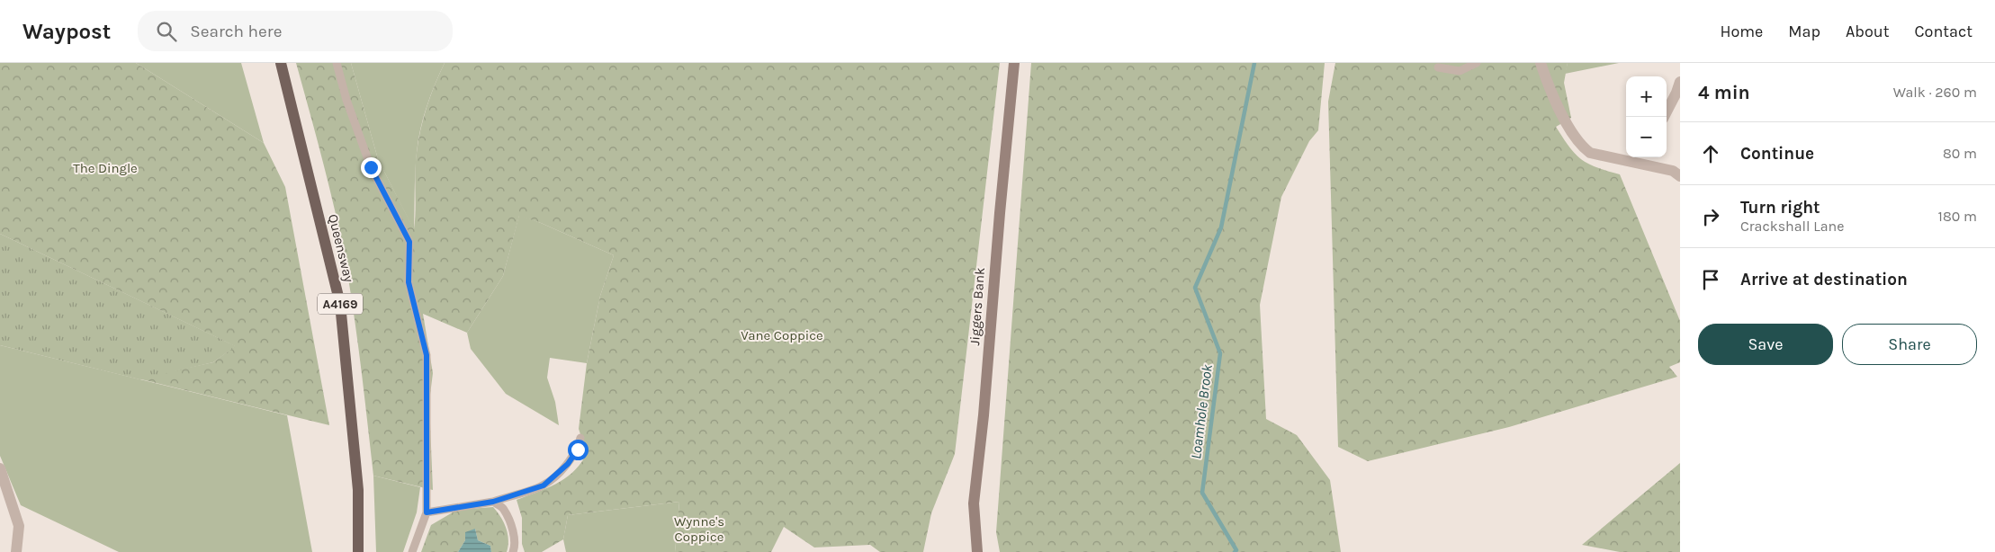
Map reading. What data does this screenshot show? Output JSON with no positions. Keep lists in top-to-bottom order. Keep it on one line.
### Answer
{"streets":{"main road":["Queensway","A4169"],"street":["Jiggers Bank"]},"water":["Loamhole Brook"],"parks":["The Dingle","Vane Coppice","Wynne's Coppice"],"page":{"header":"Waypost","search":"Search here","nav":["Home","Map","About","Contact"],"heading":["4 min","Walk · 260 m"],"map_buttons":["+","−"],"list":[["Continue","80 m"],["Turn right","Crackshall Lane","180 m"],"Arrive at destination"],"buttons":["Save","Share"]}}
